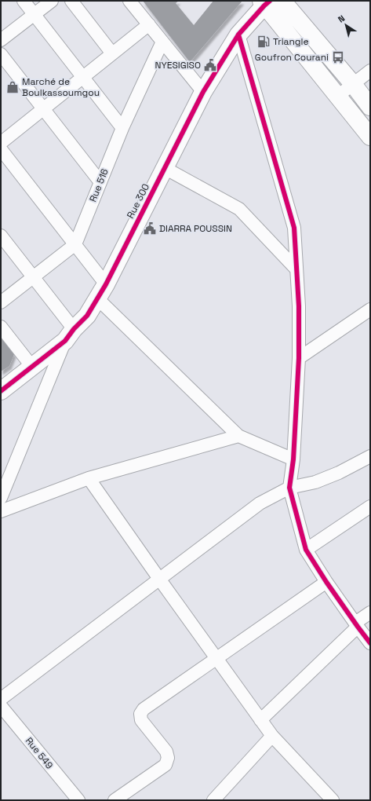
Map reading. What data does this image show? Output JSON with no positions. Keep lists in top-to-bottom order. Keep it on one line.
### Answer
{"streets":{"street":["Rue 516","Rue 300","Rue 549"]},"places":{"fuel station":["Triangle"],"bus stop":["Goufron Courani"],"public building":["NYESIGISO","DIARRA POUSSIN"],"shop":["Marché de Boulkassoumgou"]},"north":"top left"}
